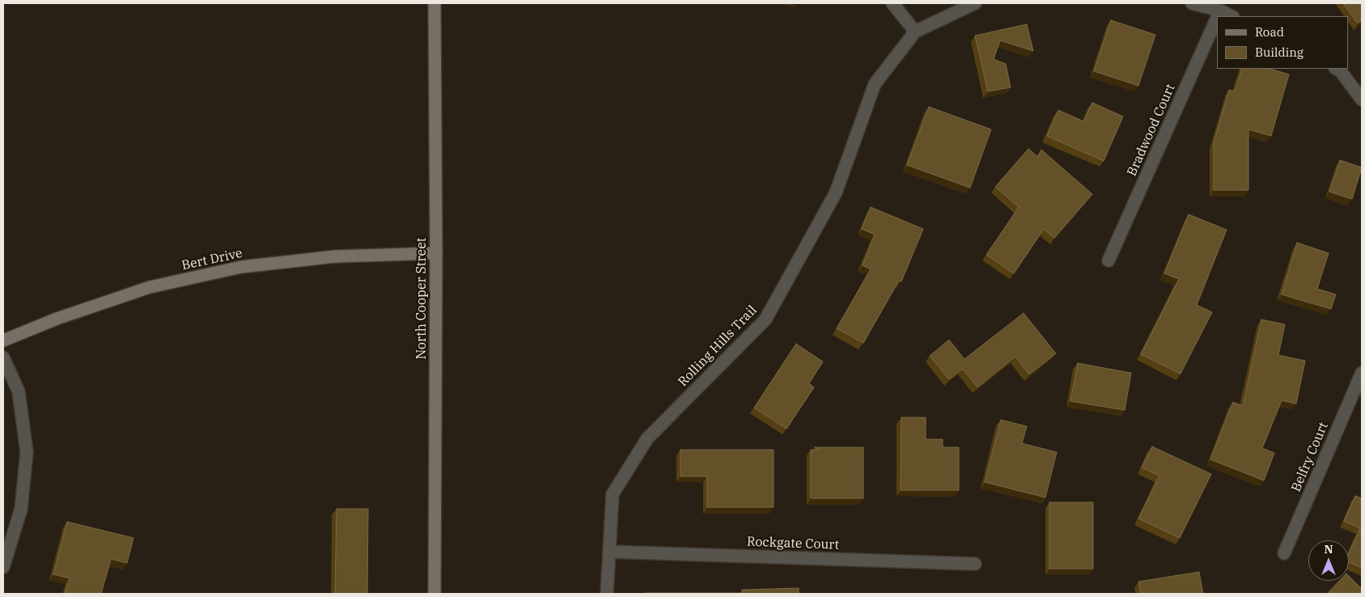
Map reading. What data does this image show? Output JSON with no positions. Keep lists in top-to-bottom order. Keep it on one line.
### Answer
{"streets":{"main road":["Bert Drive","North Cooper Street"],"street":["Bradwood Court","Rolling Hills Trail","Belfry Court","Rockgate Court"]},"crossings":[["Bert Drive","North Cooper Street"],["Rolling Hills Trail","Rockgate Court"]],"legend":["Road","Building"],"north":"top"}
